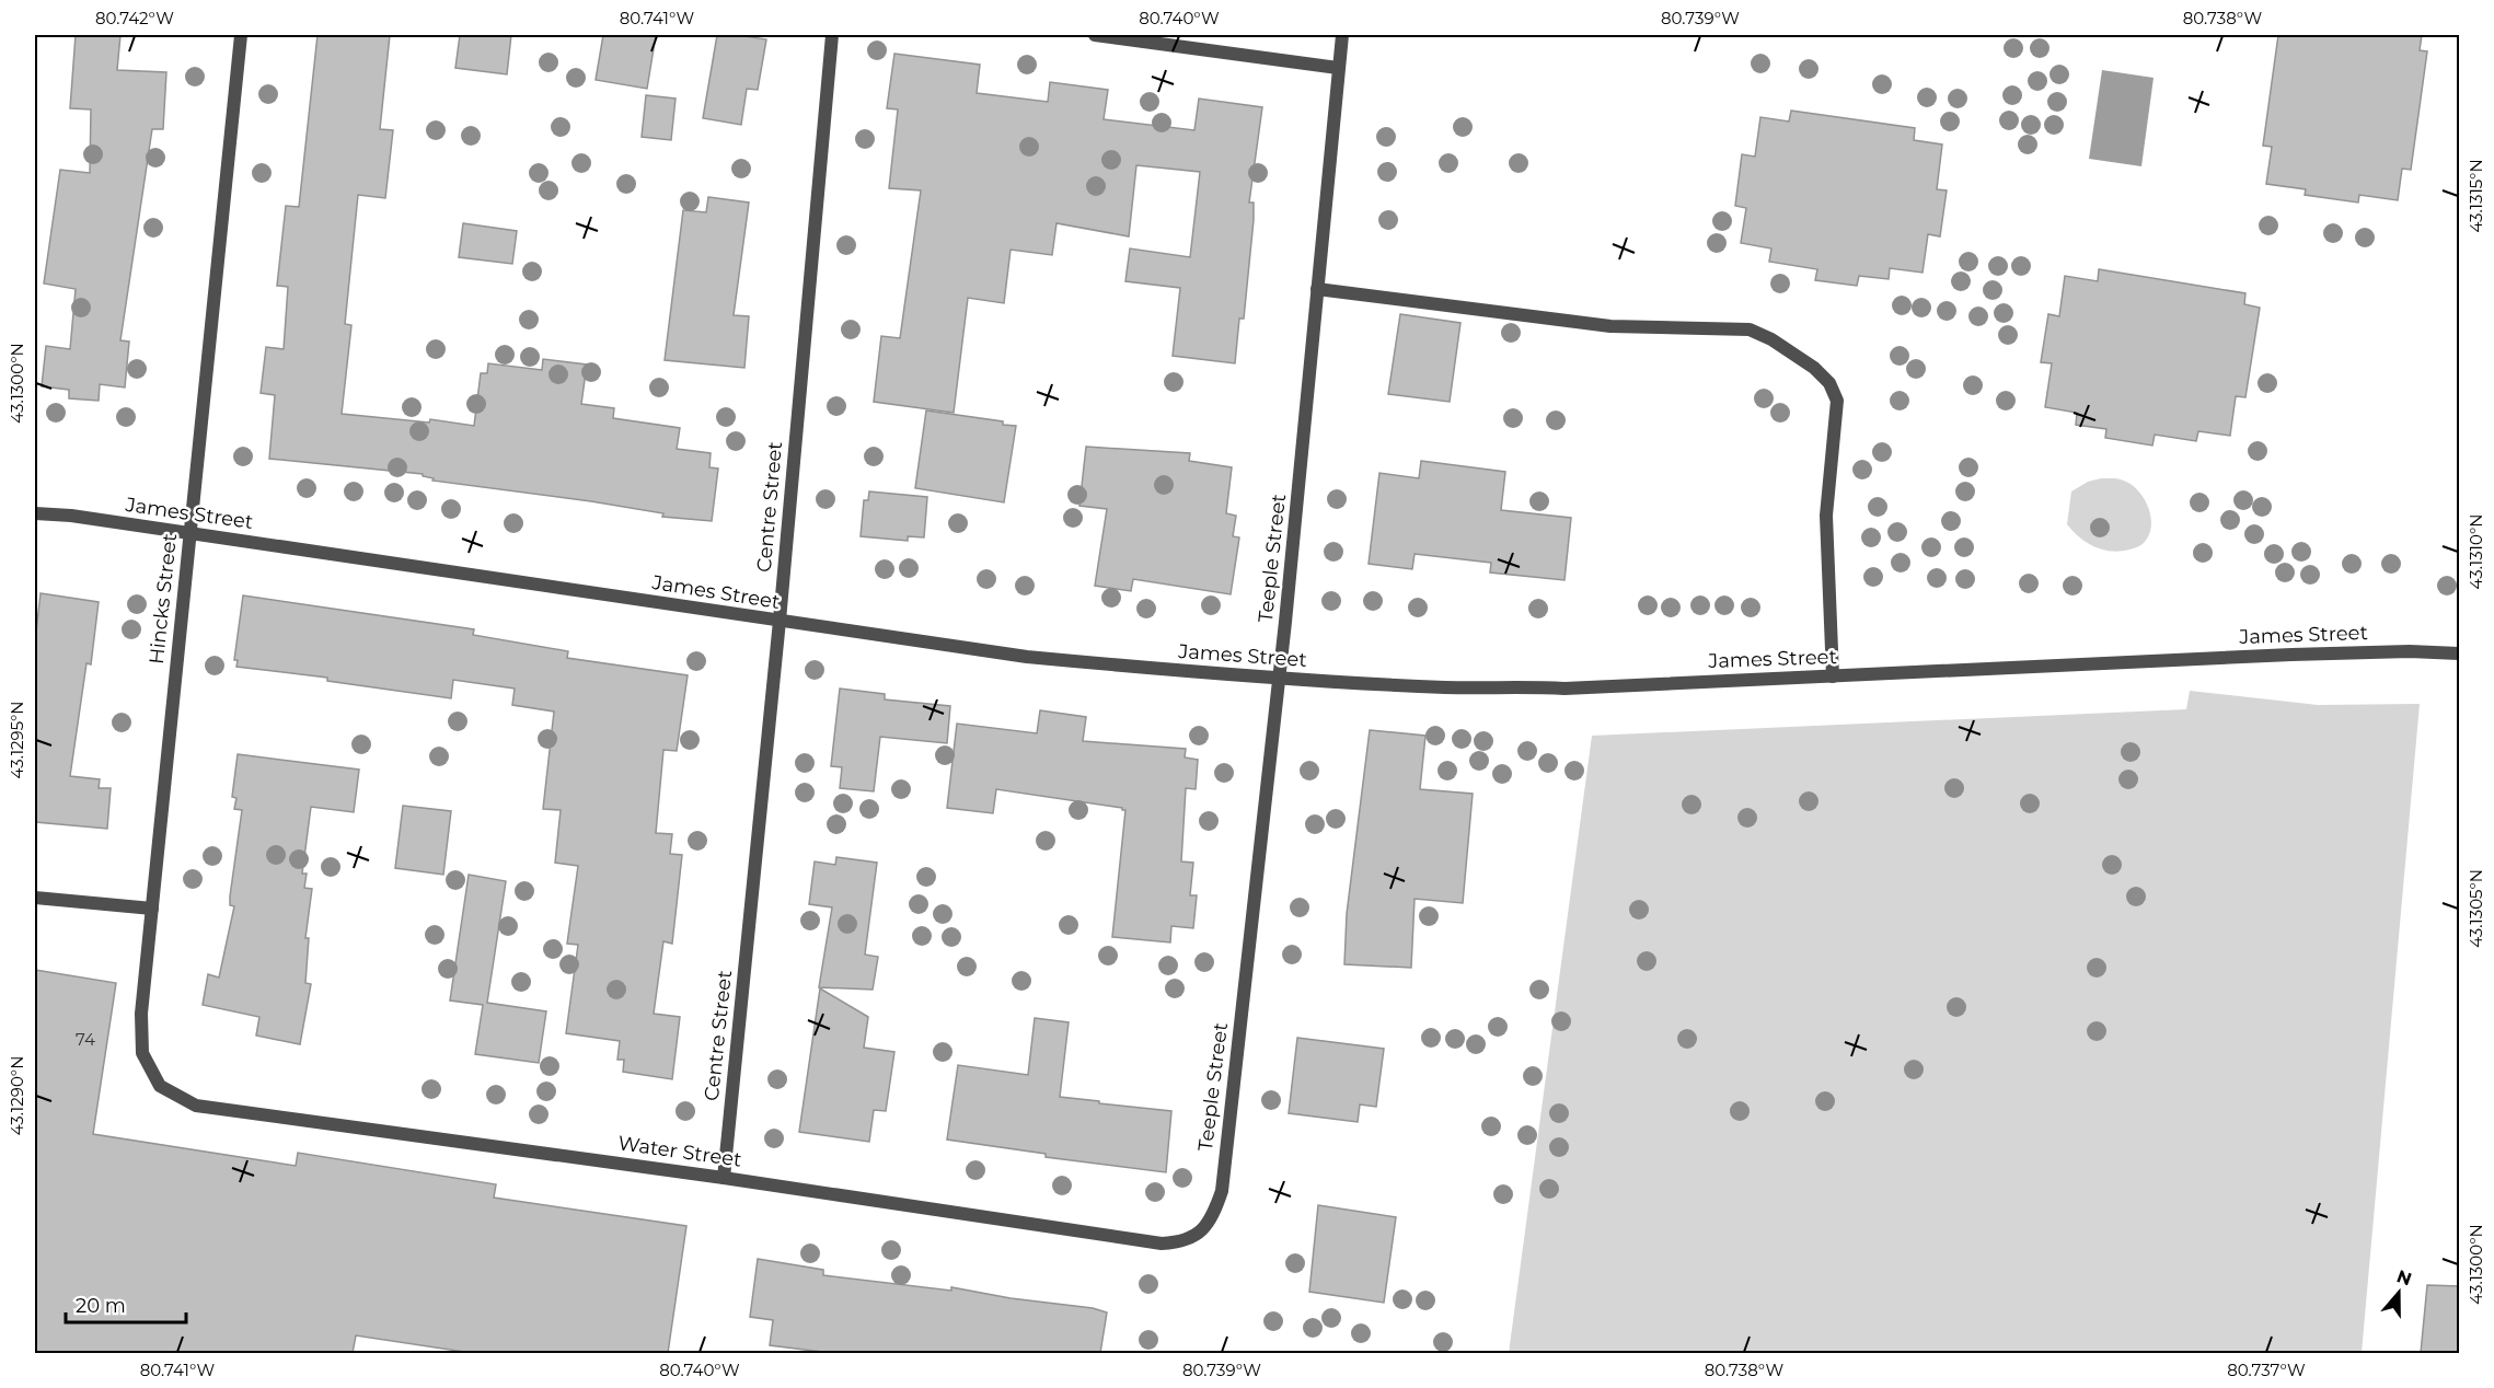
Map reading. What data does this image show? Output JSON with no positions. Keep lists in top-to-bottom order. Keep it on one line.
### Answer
{"streets":{"street":["Centre Street","James Street","Teeple Street","Hincks Street","Water Street"]},"crossings":[["Centre Street","James Street"],["Centre Street","Water Street"],["James Street","Teeple Street"],["James Street","Hincks Street"],["Teeple Street","Water Street"],["Hincks Street","Water Street"]],"house_numbers":["74"],"scale_bar":"20 m","north":"top","coordinates":["80.742°W","80.741°W","80.740°W","80.739°W","80.738°W","43.1315°N","43.1300°N","43.1310°N","43.1295°N","43.1305°N","43.1290°N","80.737°W"]}
